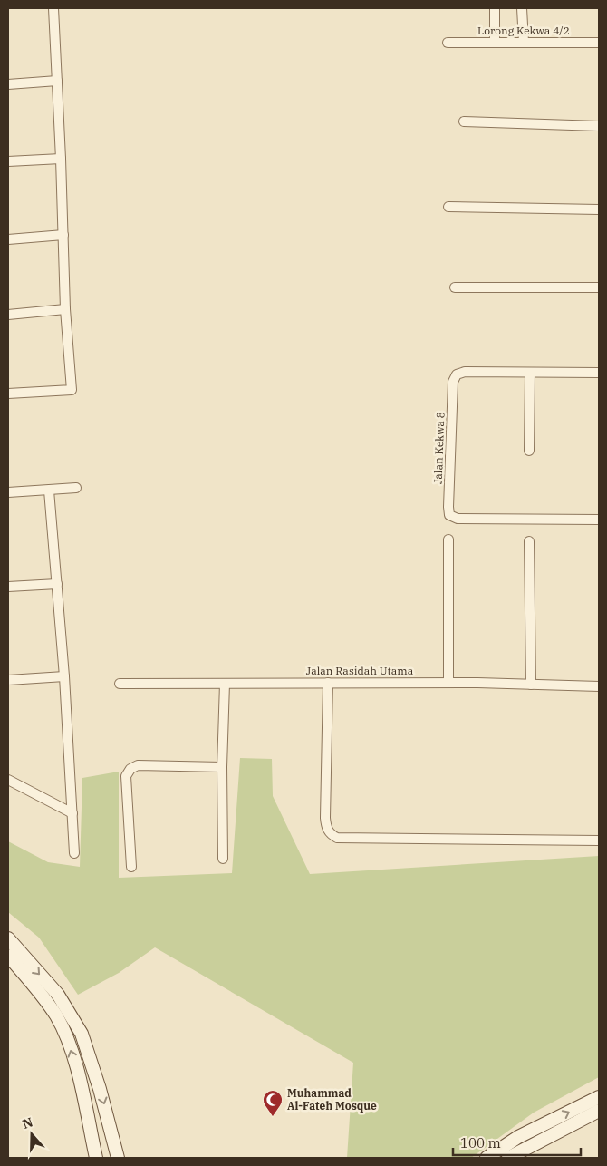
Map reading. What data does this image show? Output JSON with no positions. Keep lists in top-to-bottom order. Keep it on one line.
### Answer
{"streets":{"street":["Lorong Kekwa 4/2","Jalan Kekwa 8","Jalan Rasidah Utama"]},"places":{"mosque":["Muhammad Al-Fateh Mosque"]},"scale_bar":"100 m","north":"top"}
